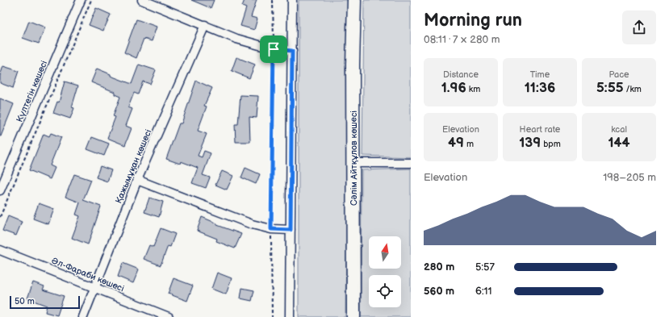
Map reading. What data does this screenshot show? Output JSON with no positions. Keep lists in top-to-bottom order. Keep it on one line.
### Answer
{"streets":{"highway":["Сәлім Айтқұлов көшесі"],"street":["Күлтегін көшесі","Қажымұқан көшесі","Әл-Фараби көшесі"]},"crossings":[["Қажымұқан көшесі","Әл-Фараби көшесі"]],"scale_bar":"50 m","north":"top","page":{"heading":["Morning run","08:11 · 7 × 280 m"],"stats":[["Distance","1.96 km"],["Time","11:36"],["Pace","5:55 /km"],["Elevation","49 m"],["Heart rate","139 bpm"],["kcal","144"]],"chart":["Elevation","198–205 m"],"list":[{"name":"280 m","note":"5:57"},{"name":"560 m","note":"6:11"}],"scale":"50 m"}}
